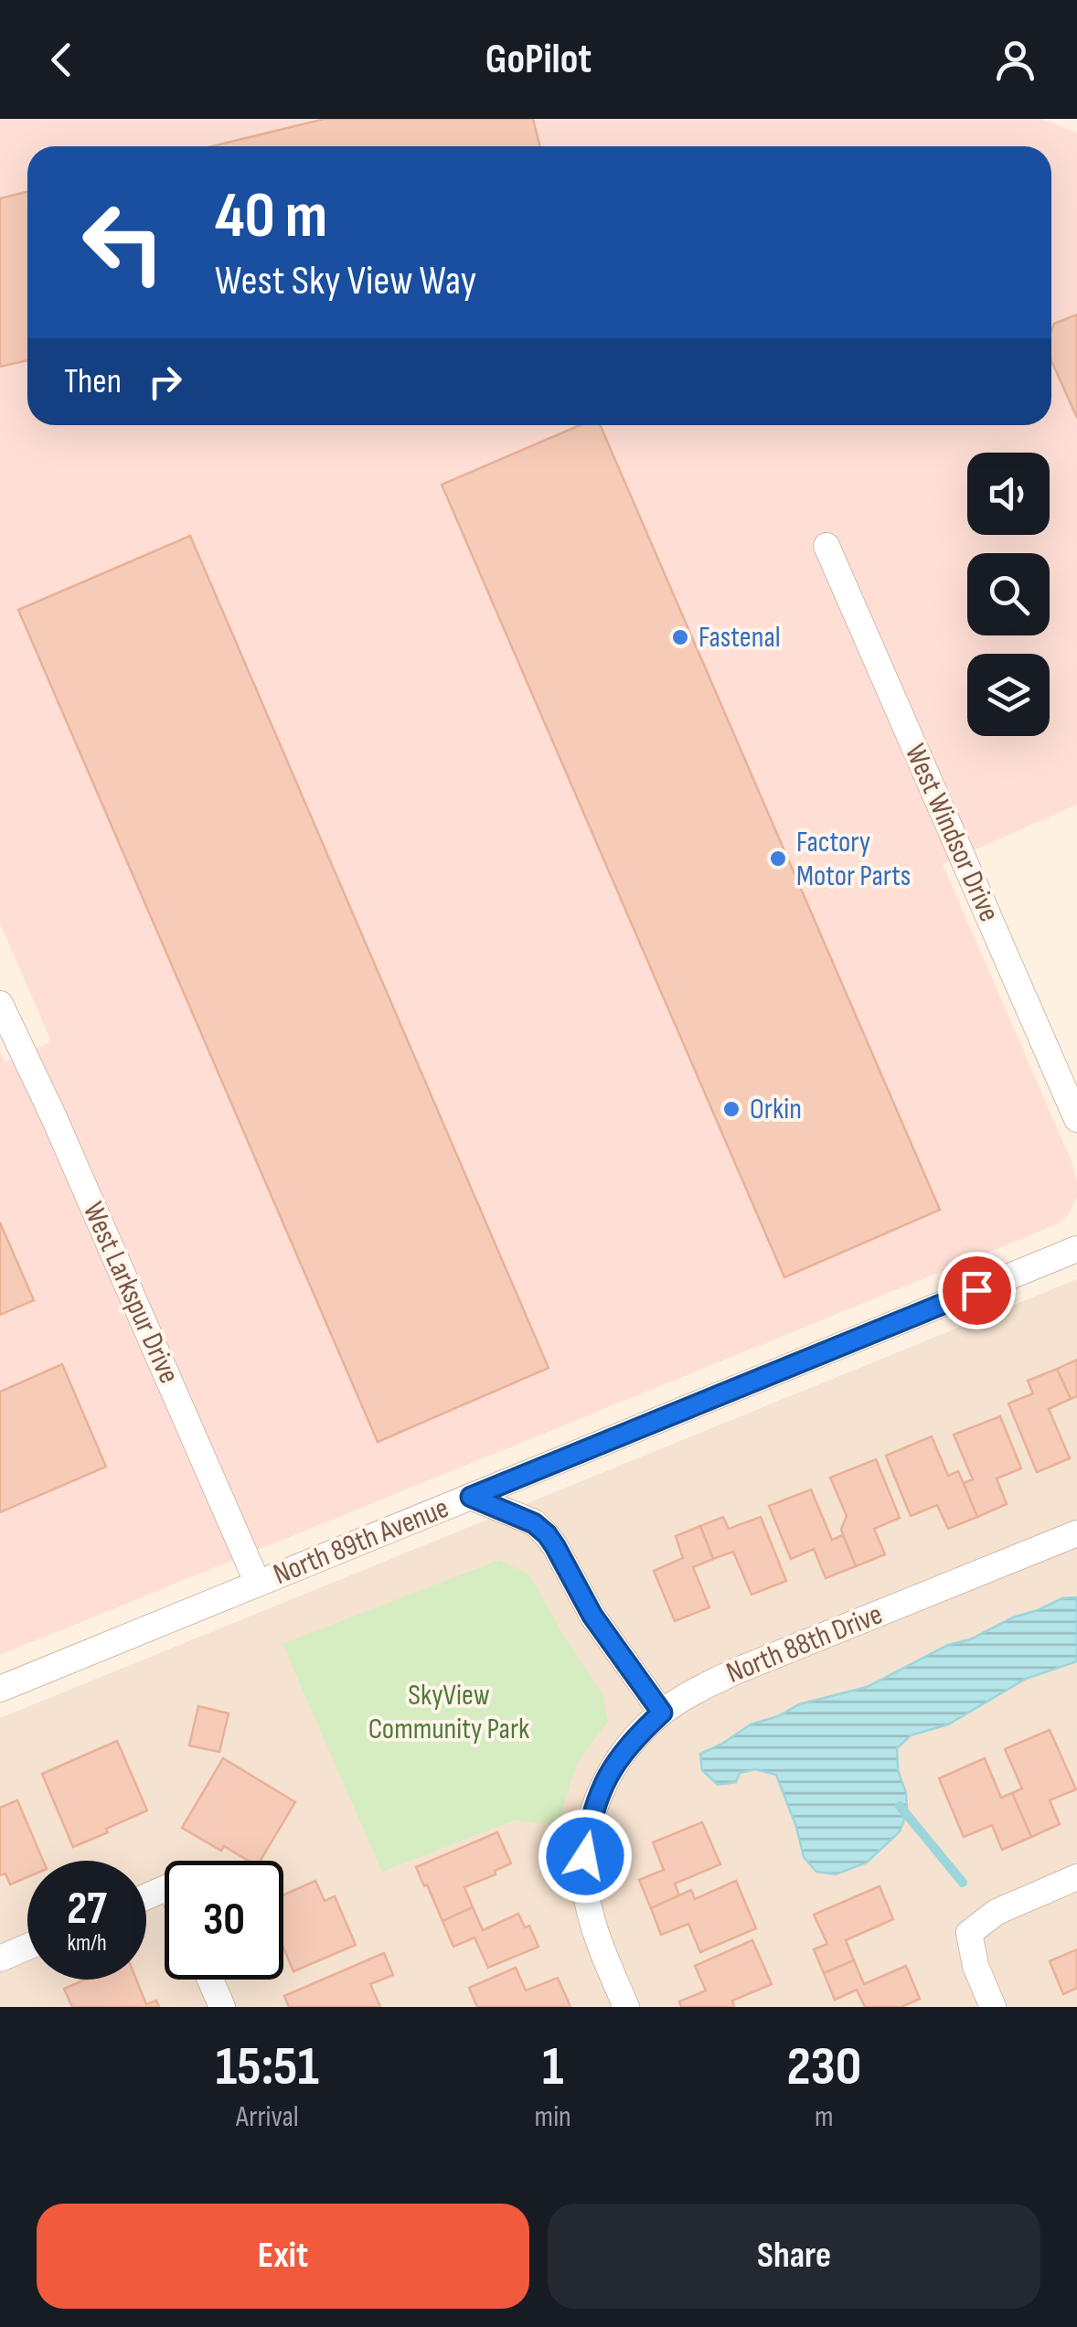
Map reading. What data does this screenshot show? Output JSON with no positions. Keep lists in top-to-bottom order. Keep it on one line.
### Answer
{"streets":{"street":["West Windsor Drive","West Larkspur Drive","North 89th Avenue","North 88th Drive"]},"crossings":[["West Larkspur Drive","North 89th Avenue"]],"parks":["SkyView Community Park"],"places":["Fastenal","Factory Motor Parts","Orkin"],"page":{"header":"GoPilot","turn":["40 m","West Sky View Way"],"then":"Then","speed":"27 km/h","limit":"30","eta":["15:51","Arrival","1","min","230","m"],"buttons":["Exit","Share"]}}
